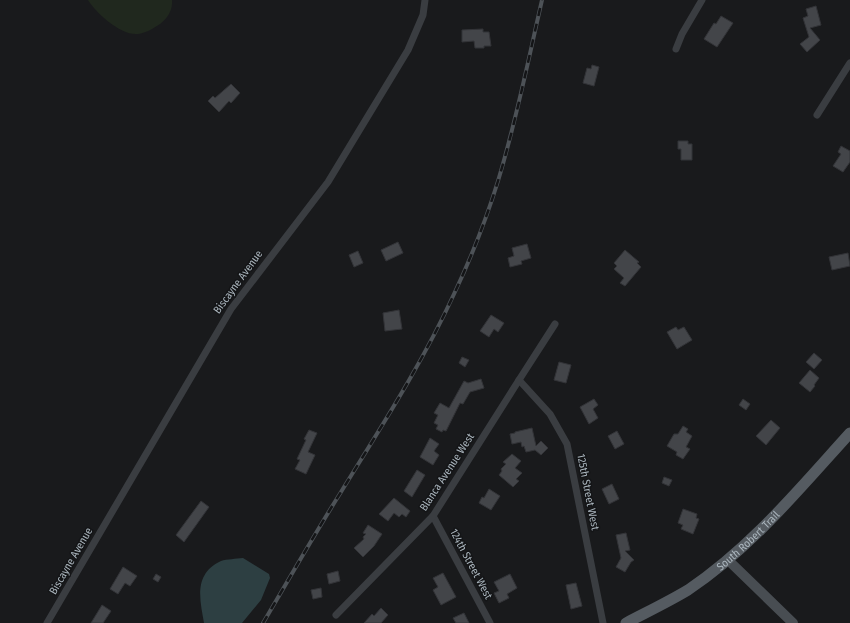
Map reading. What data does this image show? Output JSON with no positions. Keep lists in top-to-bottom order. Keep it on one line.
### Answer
{"streets":{"main road":["South Robert Trail"],"street":["Biscayne Avenue","Blanca Avenue West","125th Street West","124th Street West"]},"crossings":[["Blanca Avenue West","125th Street West"],["Blanca Avenue West","124th Street West"]]}
